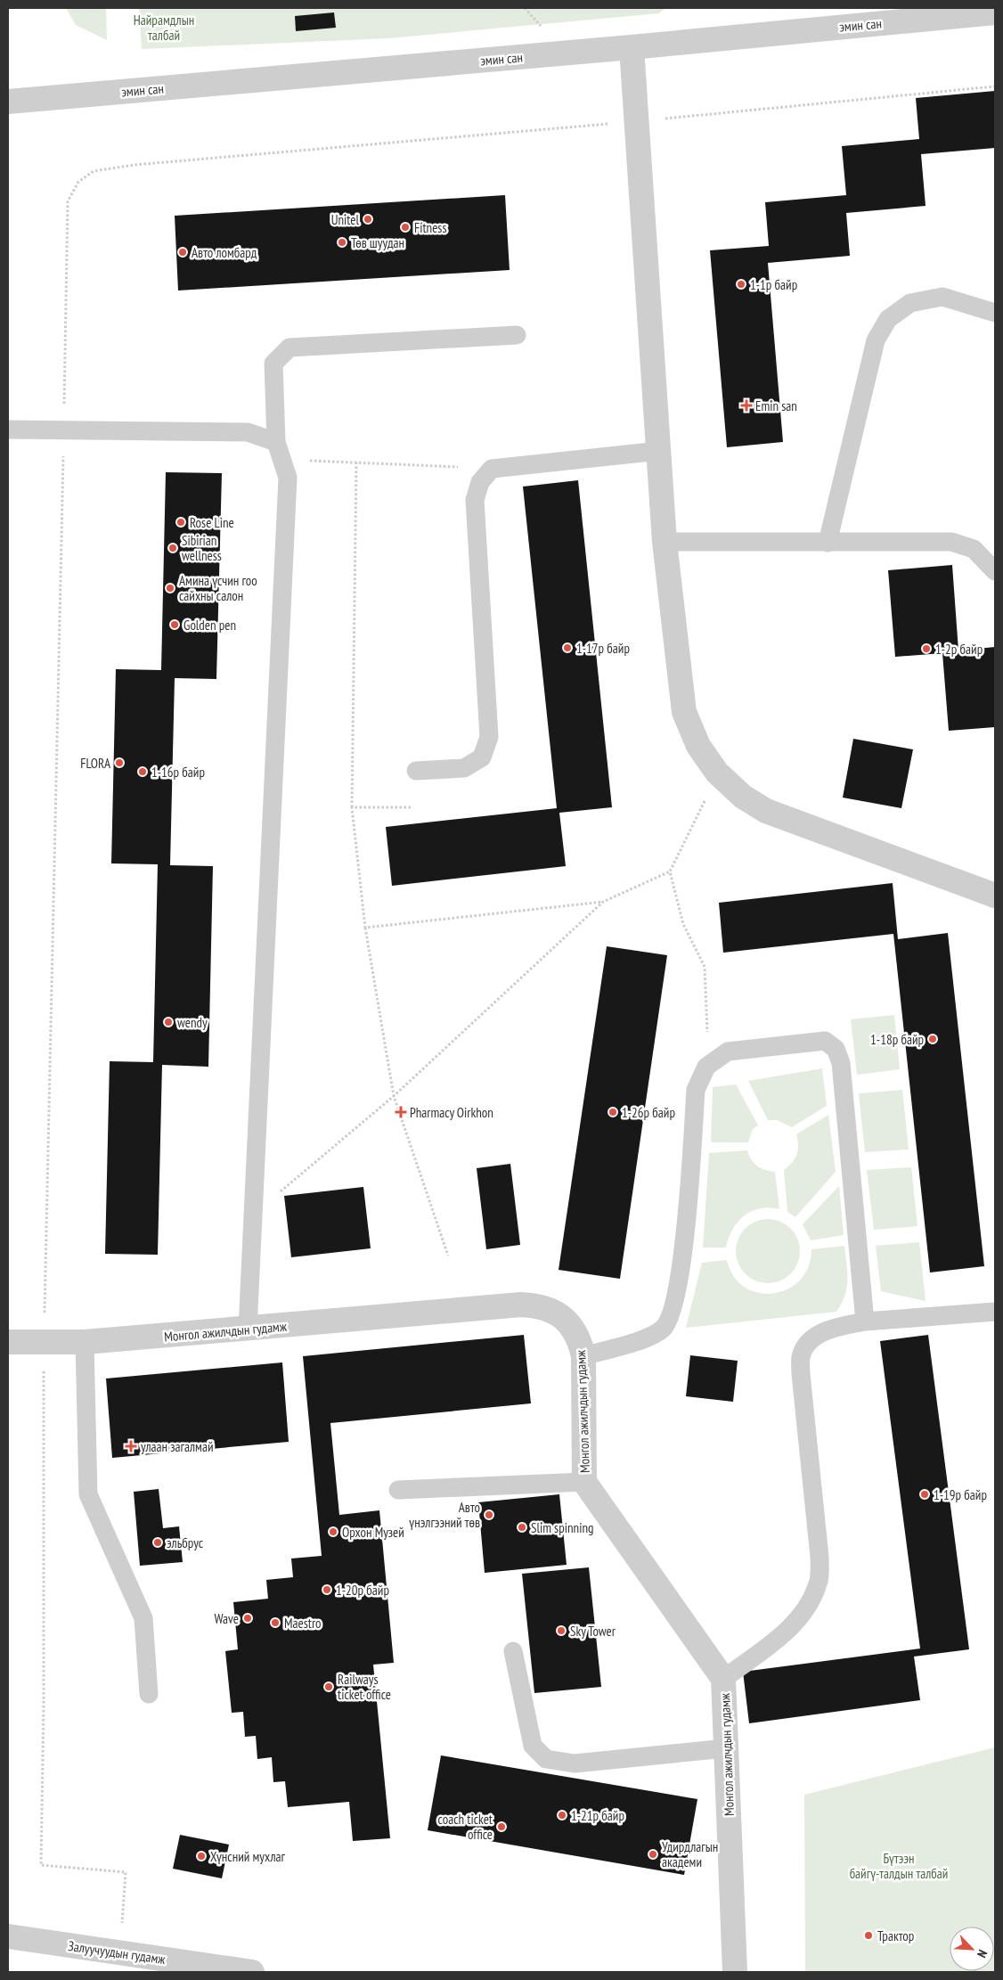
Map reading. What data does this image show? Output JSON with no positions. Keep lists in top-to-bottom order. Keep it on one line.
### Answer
{"streets":{"street":["эмин сан","Монгол ажилчдын гудамж","Залуучуудын гудамж"]},"parks":["Найрамдлын талбай","Бүтээн байгү-талдын талбай"],"places":{"other":["Unitel","Fitness","Төв шуудан","Авто ломбард","1-1р байр","Rose Line","Sibirian wellness","Амина үсчин гоо сайхны салон","Golden pen","1-17р байр","1-2р байр","FLORA","1-16р байр","wendy","1-18р байр","1-26р байр","1-19р байр","Авто үнэлгээний төв","Slim spinning","Орхон Myзей","эльбрус","1-20р байр","Wave","Maestro","Sky Tower","Railways ticket office","1-21р байр","coach ticket office","Удирдлагын академи","Хүнсний мухлаг","Трактор"],"health":["Emin san","Pharmacy Oirkhon","улаан загалмай"]},"north":"bottom right"}
